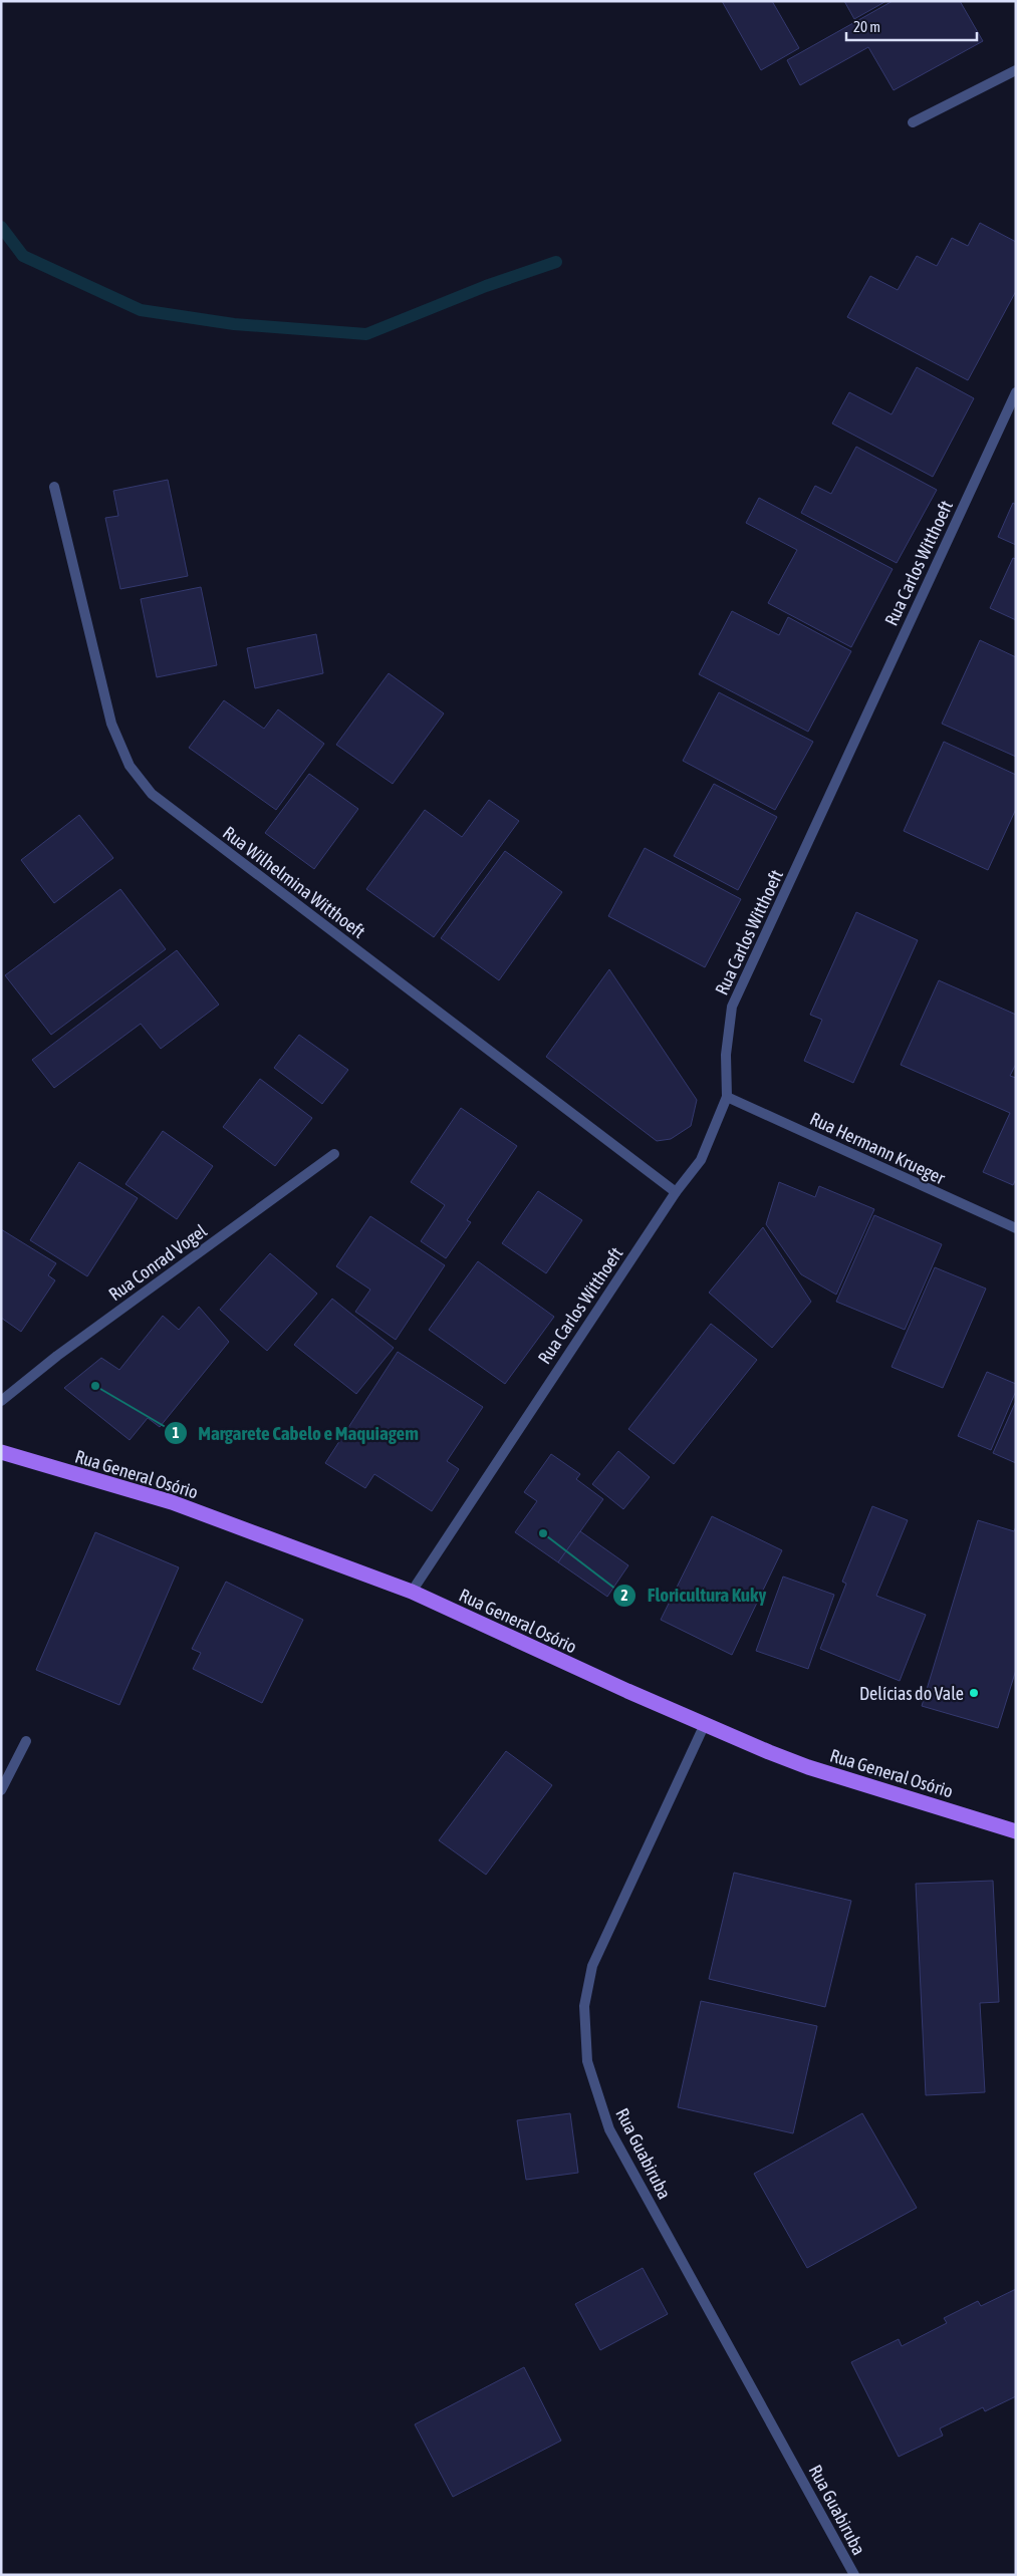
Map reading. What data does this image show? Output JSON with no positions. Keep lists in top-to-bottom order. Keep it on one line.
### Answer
{"streets":{"main road":["Rua General Osório"],"street":["Rua Carlos Witthoeft","Rua Wilhelmina Witthoeft","Rua Hermann Krueger","Rua Conrad Vogel","Rua Guabiruba"]},"crossings":[["Rua Carlos Witthoeft","Rua Wilhelmina Witthoeft"],["Rua Carlos Witthoeft","Rua Hermann Krueger"],["Rua Carlos Witthoeft","Rua General Osório"],["Rua General Osório","Rua Guabiruba"]],"places":["Margarete Cabelo e Maquiagem","Floricultura Kuky","Delícias do Vale"],"scale_bar":"20 m"}
